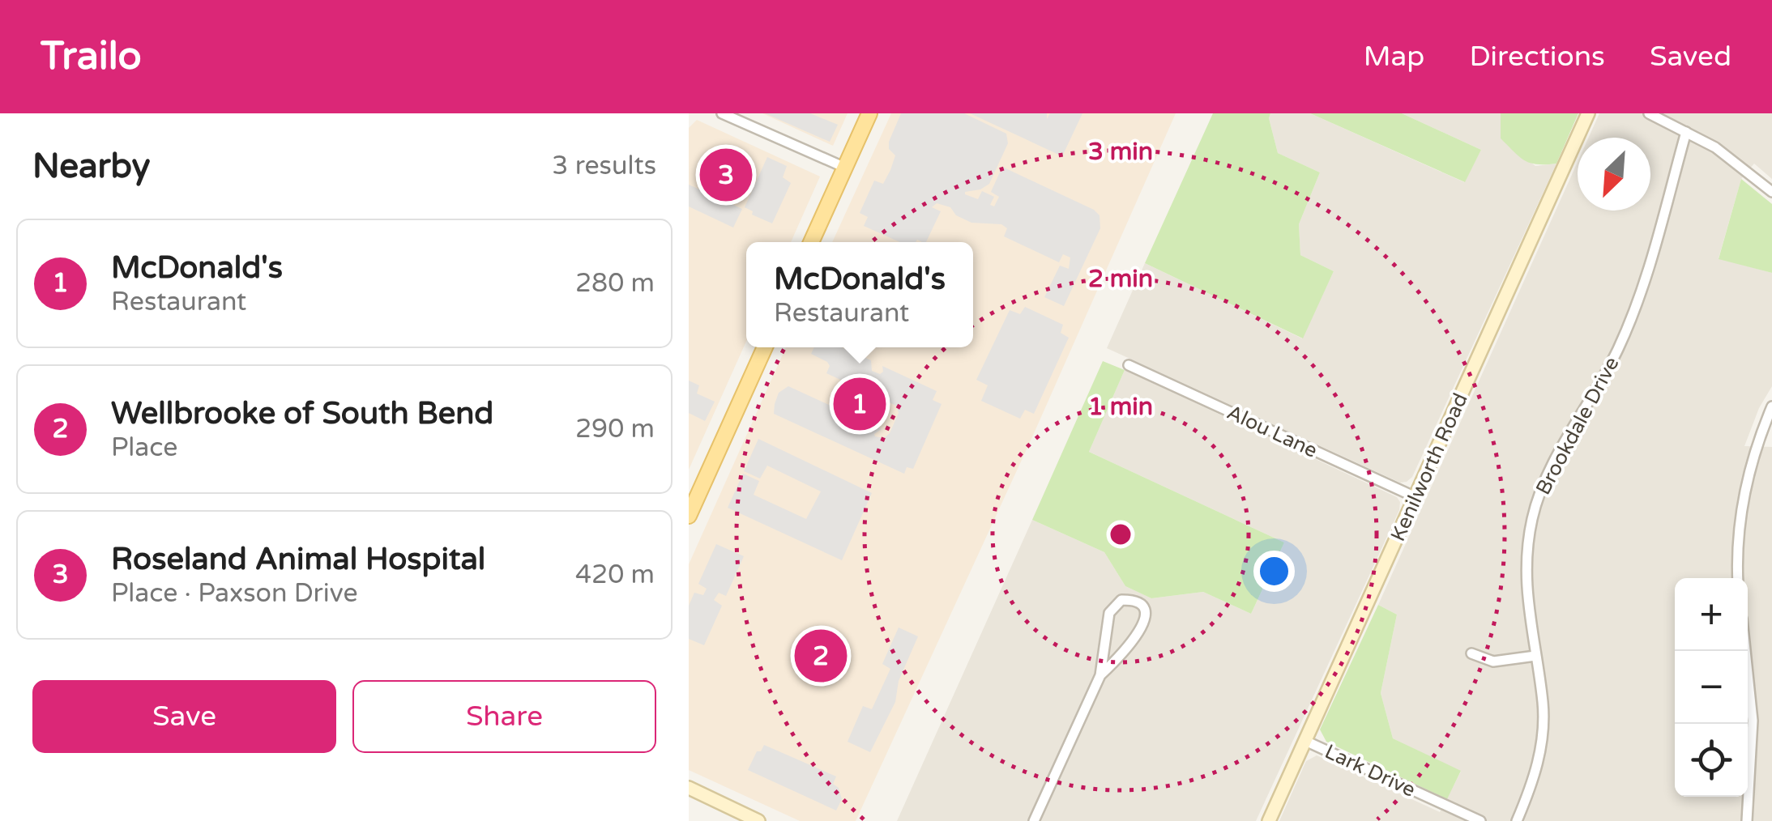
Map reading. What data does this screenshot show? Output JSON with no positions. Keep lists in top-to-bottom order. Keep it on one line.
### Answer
{"streets":{"street":["Brookdale Drive","Alou Lane","Kenilworth Road","Lark Drive"]},"crossings":[["Alou Lane","Kenilworth Road"],["Kenilworth Road","Lark Drive"]],"north":"bottom left","page":{"header":"Trailo","nav":["Map","Directions","Saved"],"heading":["Nearby","3 results"],"pins":["3","1","2"],"list":[{"mark":"1","name":"McDonald's","note":"Restaurant","value":"280 m"},{"mark":"2","name":"Wellbrooke of South Bend","note":"Place","value":"290 m"},{"mark":"3","name":"Roseland Animal Hospital","note":"Place · Paxson Drive","value":"420 m"}],"popup":["McDonald's","Restaurant"],"map_buttons":["+","−"],"buttons":["Save","Share"]},"rings":["3 min","2 min","1 min"]}
